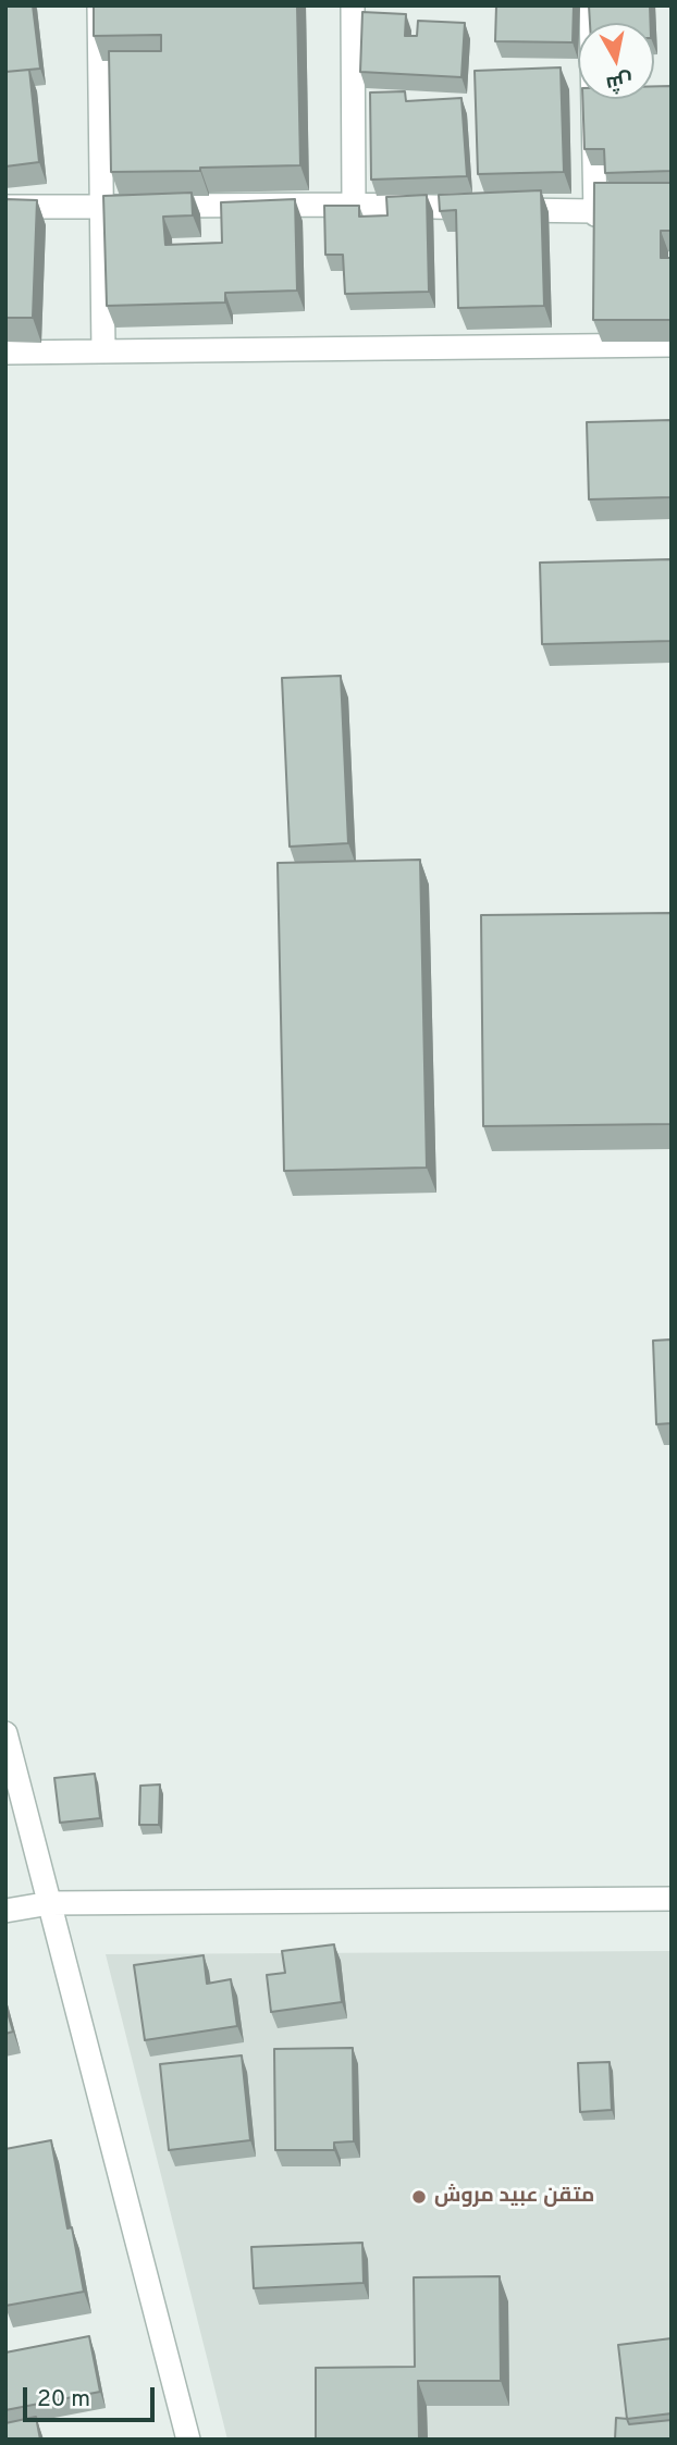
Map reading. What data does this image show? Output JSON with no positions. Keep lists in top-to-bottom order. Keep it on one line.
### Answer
{"places":["متقن عبيد مروش"],"scale_bar":"20 m","north":"bottom"}
